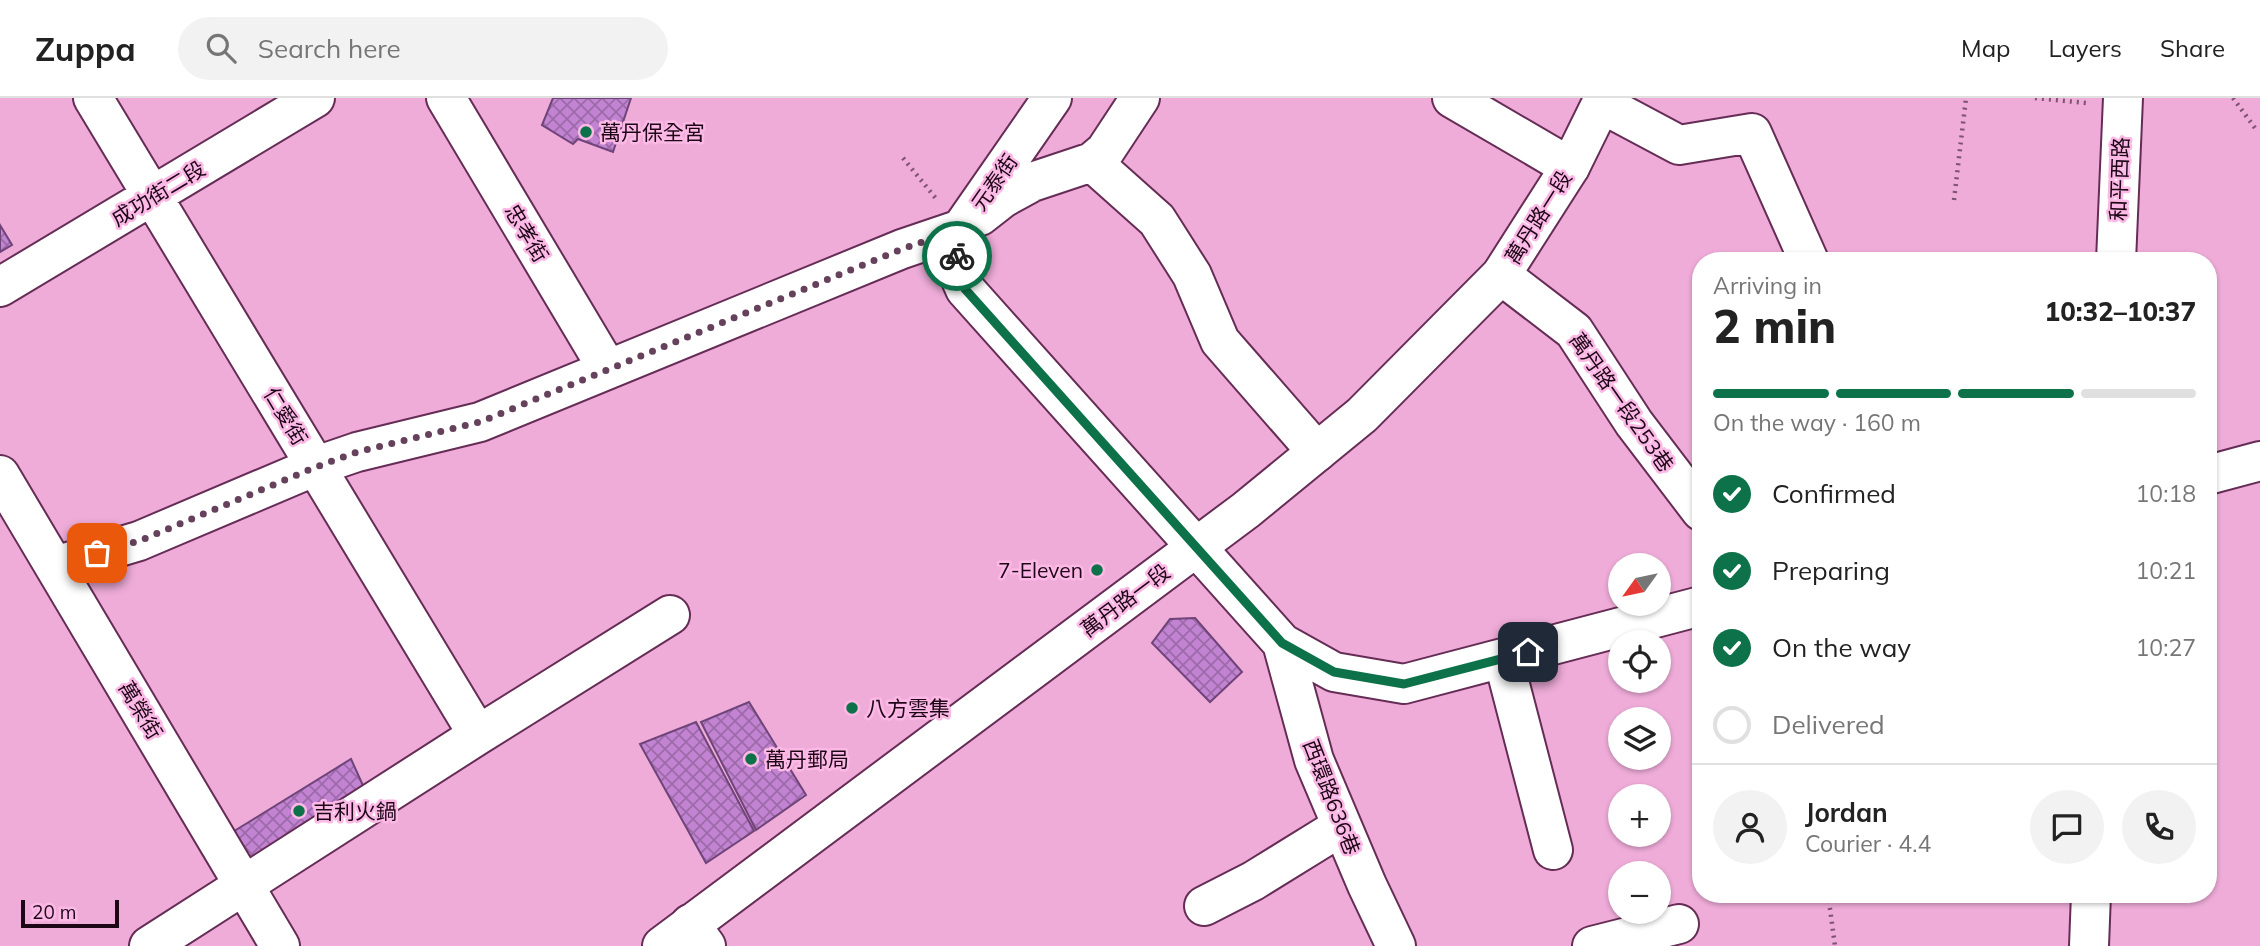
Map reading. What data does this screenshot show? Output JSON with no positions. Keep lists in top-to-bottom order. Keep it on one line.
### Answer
{"streets":{"street":["和平西路","元泰街","成功街二段","萬丹路一段","忠孝街","萬丹路一段253巷","仁愛街","萬榮街","西環路636巷"]},"crossings":[["元泰街","忠孝街"],["元泰街","仁愛街"],["元泰街","萬榮街"],["成功街二段","仁愛街"],["萬丹路一段","萬丹路一段253巷"]],"places":["萬丹保全宮","7-Eleven","八方雲集","萬丹郵局","吉利火鍋"],"scale_bar":"20 m","north":"bottom left","page":{"header":"Zuppa","search":"Search here","nav":["Map","Layers","Share"],"heading":["2 min","Arriving in","10:32–10:37"],"panel":["Jordan","Courier · 4.4"],"bar":"On the way · 160 m","list":[["Confirmed","10:18"],["Preparing","10:21"],["On the way","10:27"],"Delivered"],"map_buttons":["+","−"],"scale":"20 m"}}
